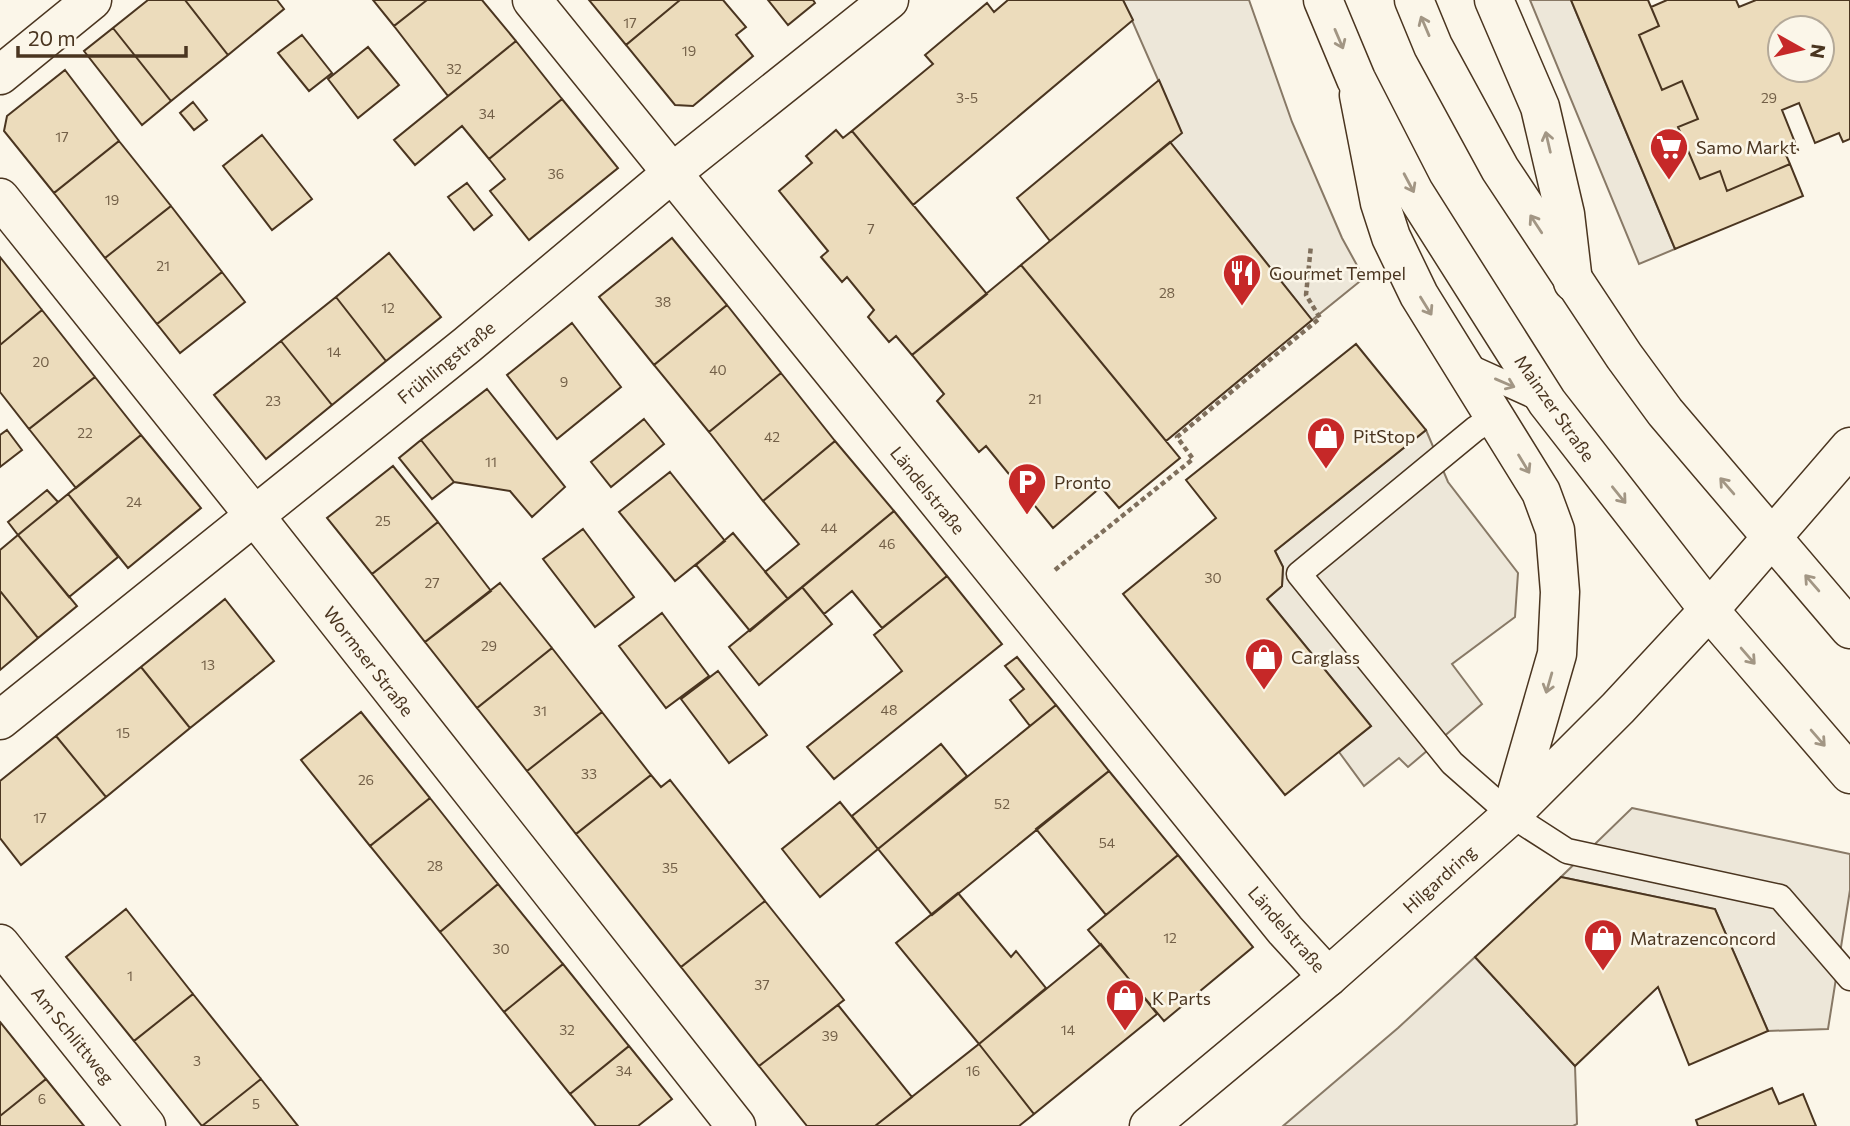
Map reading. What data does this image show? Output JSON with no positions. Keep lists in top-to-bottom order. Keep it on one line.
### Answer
{"streets":{"street":["Frühlingstraße","Mainzer Straße","Ländelstraße","Wormser Straße","Hilgardring","Am Schlittweg"]},"crossings":[["Frühlingstraße","Ländelstraße"],["Frühlingstraße","Wormser Straße"],["Mainzer Straße","Hilgardring"],["Ländelstraße","Hilgardring"]],"places":{"supermarket":["Samo Markt"],"restaurant":["Gourmet Tempel"],"shop":["PitStop","Carglass","Matrazenconcord","K Parts"],"parking":["Pronto"]},"house_numbers":["17","19","32","3-5","29","34","17","36","19","7","21","28","38","12","14","20","40","9","21","23","22","42","11","24","25","44","46","30","27","29","13","48","31","15","33","26","52","17","54","28","35","12","30","1","37","32","14","39","3","34","16","6","5"],"scale_bar":"20 m","north":"right"}
